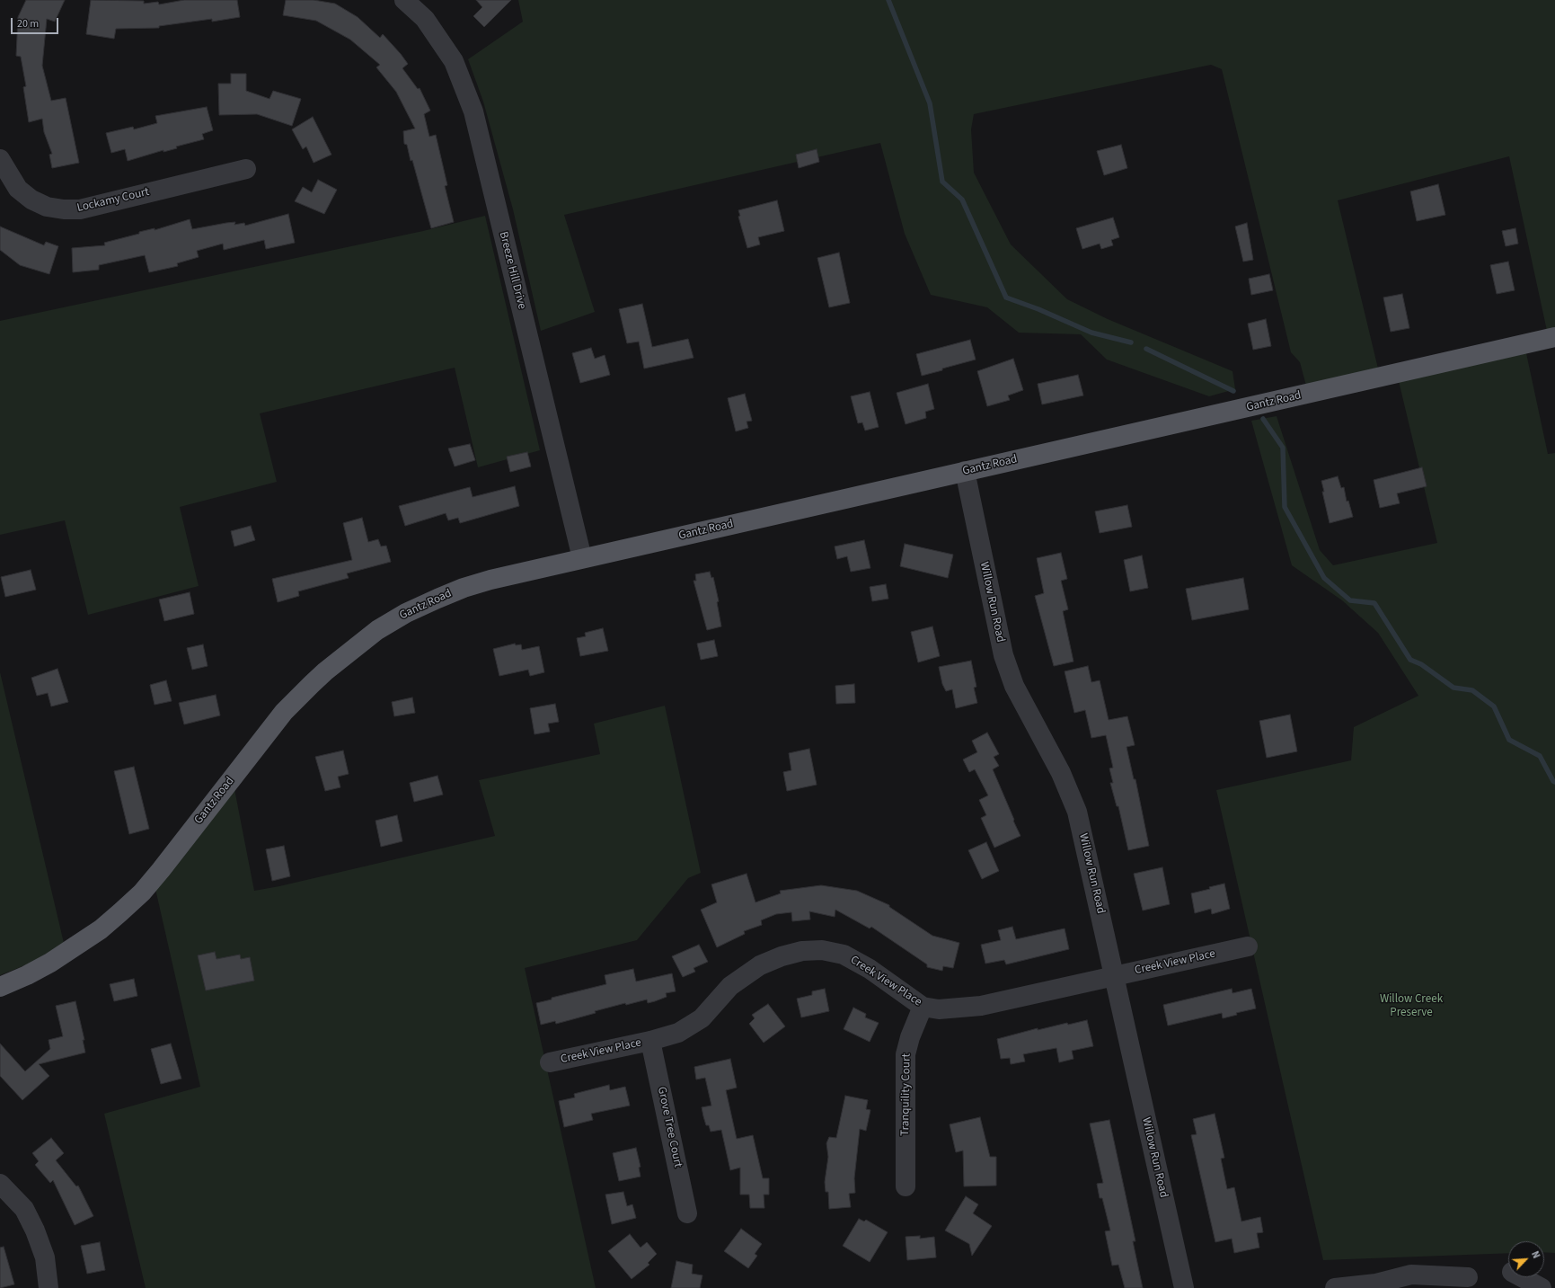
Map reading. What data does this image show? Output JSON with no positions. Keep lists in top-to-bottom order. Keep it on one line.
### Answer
{"streets":{"main road":["Gantz Road"],"street":["Lockamy Court","Breeze Hill Drive","Willow Run Road","Creek View Place","Tranquility Court","Grove Tree Court"]},"crossings":[["Breeze Hill Drive","Gantz Road"],["Gantz Road","Willow Run Road"],["Willow Run Road","Creek View Place"],["Creek View Place","Tranquility Court"],["Creek View Place","Grove Tree Court"]],"parks":["Willow Creek Preserve"],"scale_bar":"20 m","north":"top right"}
